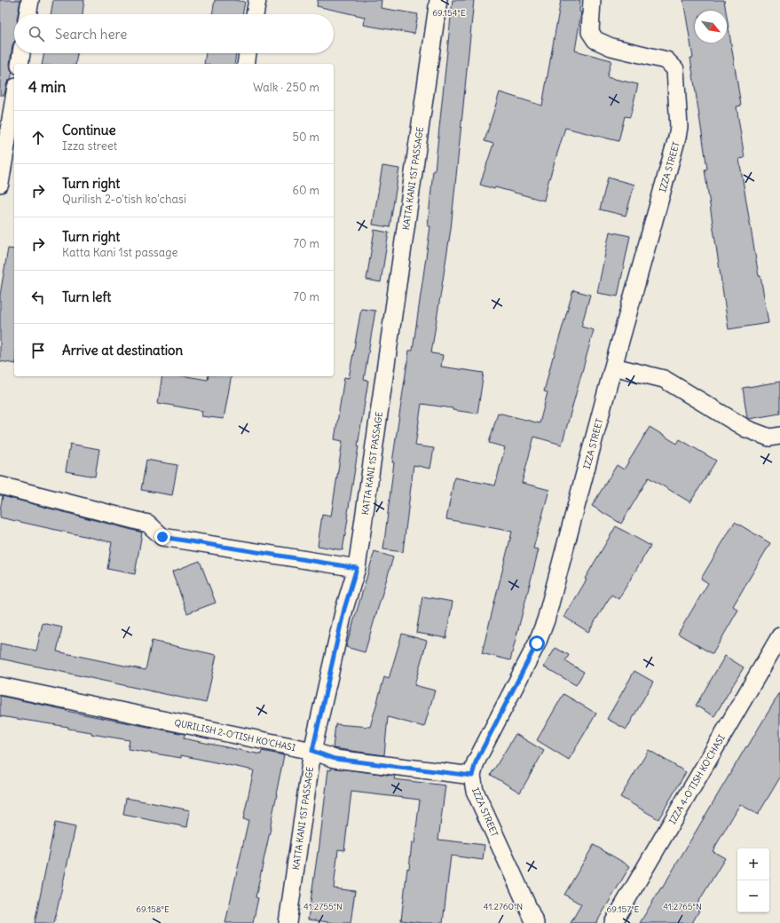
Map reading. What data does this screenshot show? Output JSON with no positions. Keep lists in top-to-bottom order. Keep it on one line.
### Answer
{"streets":{"street":["IZZA STREET","KATTA KANI 1ST PASSAGE","QURILISH 2-O'TISH KO'CHASI","IZZA 4-O'TISH KO'CHASI"]},"crossings":[["IZZA STREET","QURILISH 2-O'TISH KO'CHASI"],["KATTA KANI 1ST PASSAGE","QURILISH 2-O'TISH KO'CHASI"]],"north":"bottom right","page":{"search":"Search here","heading":["4 min","Walk · 250 m"],"list":[["Continue","Izza street","50 m"],["Turn right","Qurilish 2-o'tish ko'chasi","60 m"],["Turn right","Katta Kani 1st passage","70 m"],["Turn left","70 m"],"Arrive at destination"],"map_buttons":["+","−"]},"coordinates":["69.154°E","41.2755°N","41.2760°N","41.2765°N","69.158°E","69.157°E"]}
